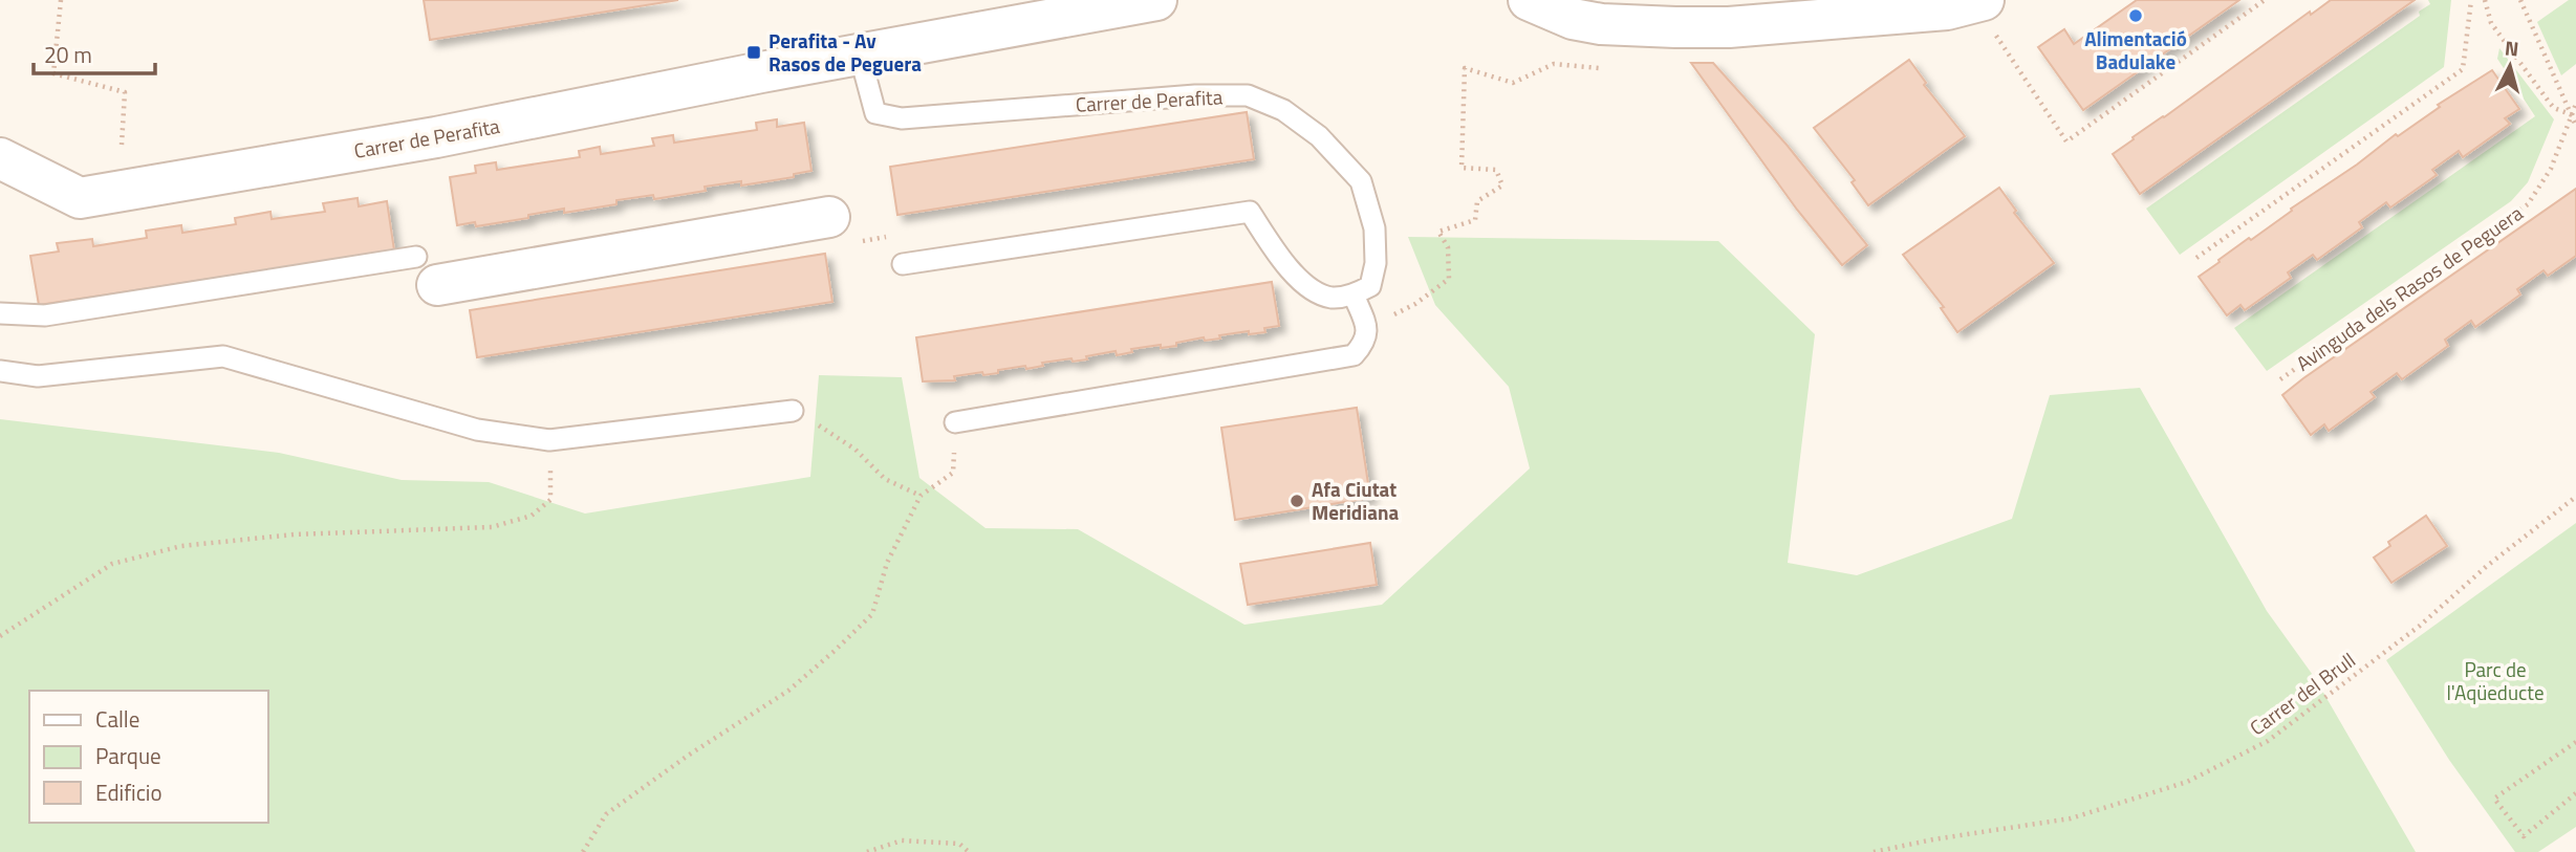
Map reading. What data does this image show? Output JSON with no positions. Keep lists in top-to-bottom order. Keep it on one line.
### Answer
{"streets":{"street":["Carrer de Perafita"],"path":["Avinguda dels Rasos de Peguera","Carrer del Brull"]},"parks":["Parc de l'Aqüeducte"],"places":{"other":["Alimentació Badulake","Afa Ciutat Meridiana"],"transit":["Perafita - Av Rasos de Peguera"]},"legend":["Calle","Parque","Edificio"],"scale_bar":"20 m","north":"top"}
